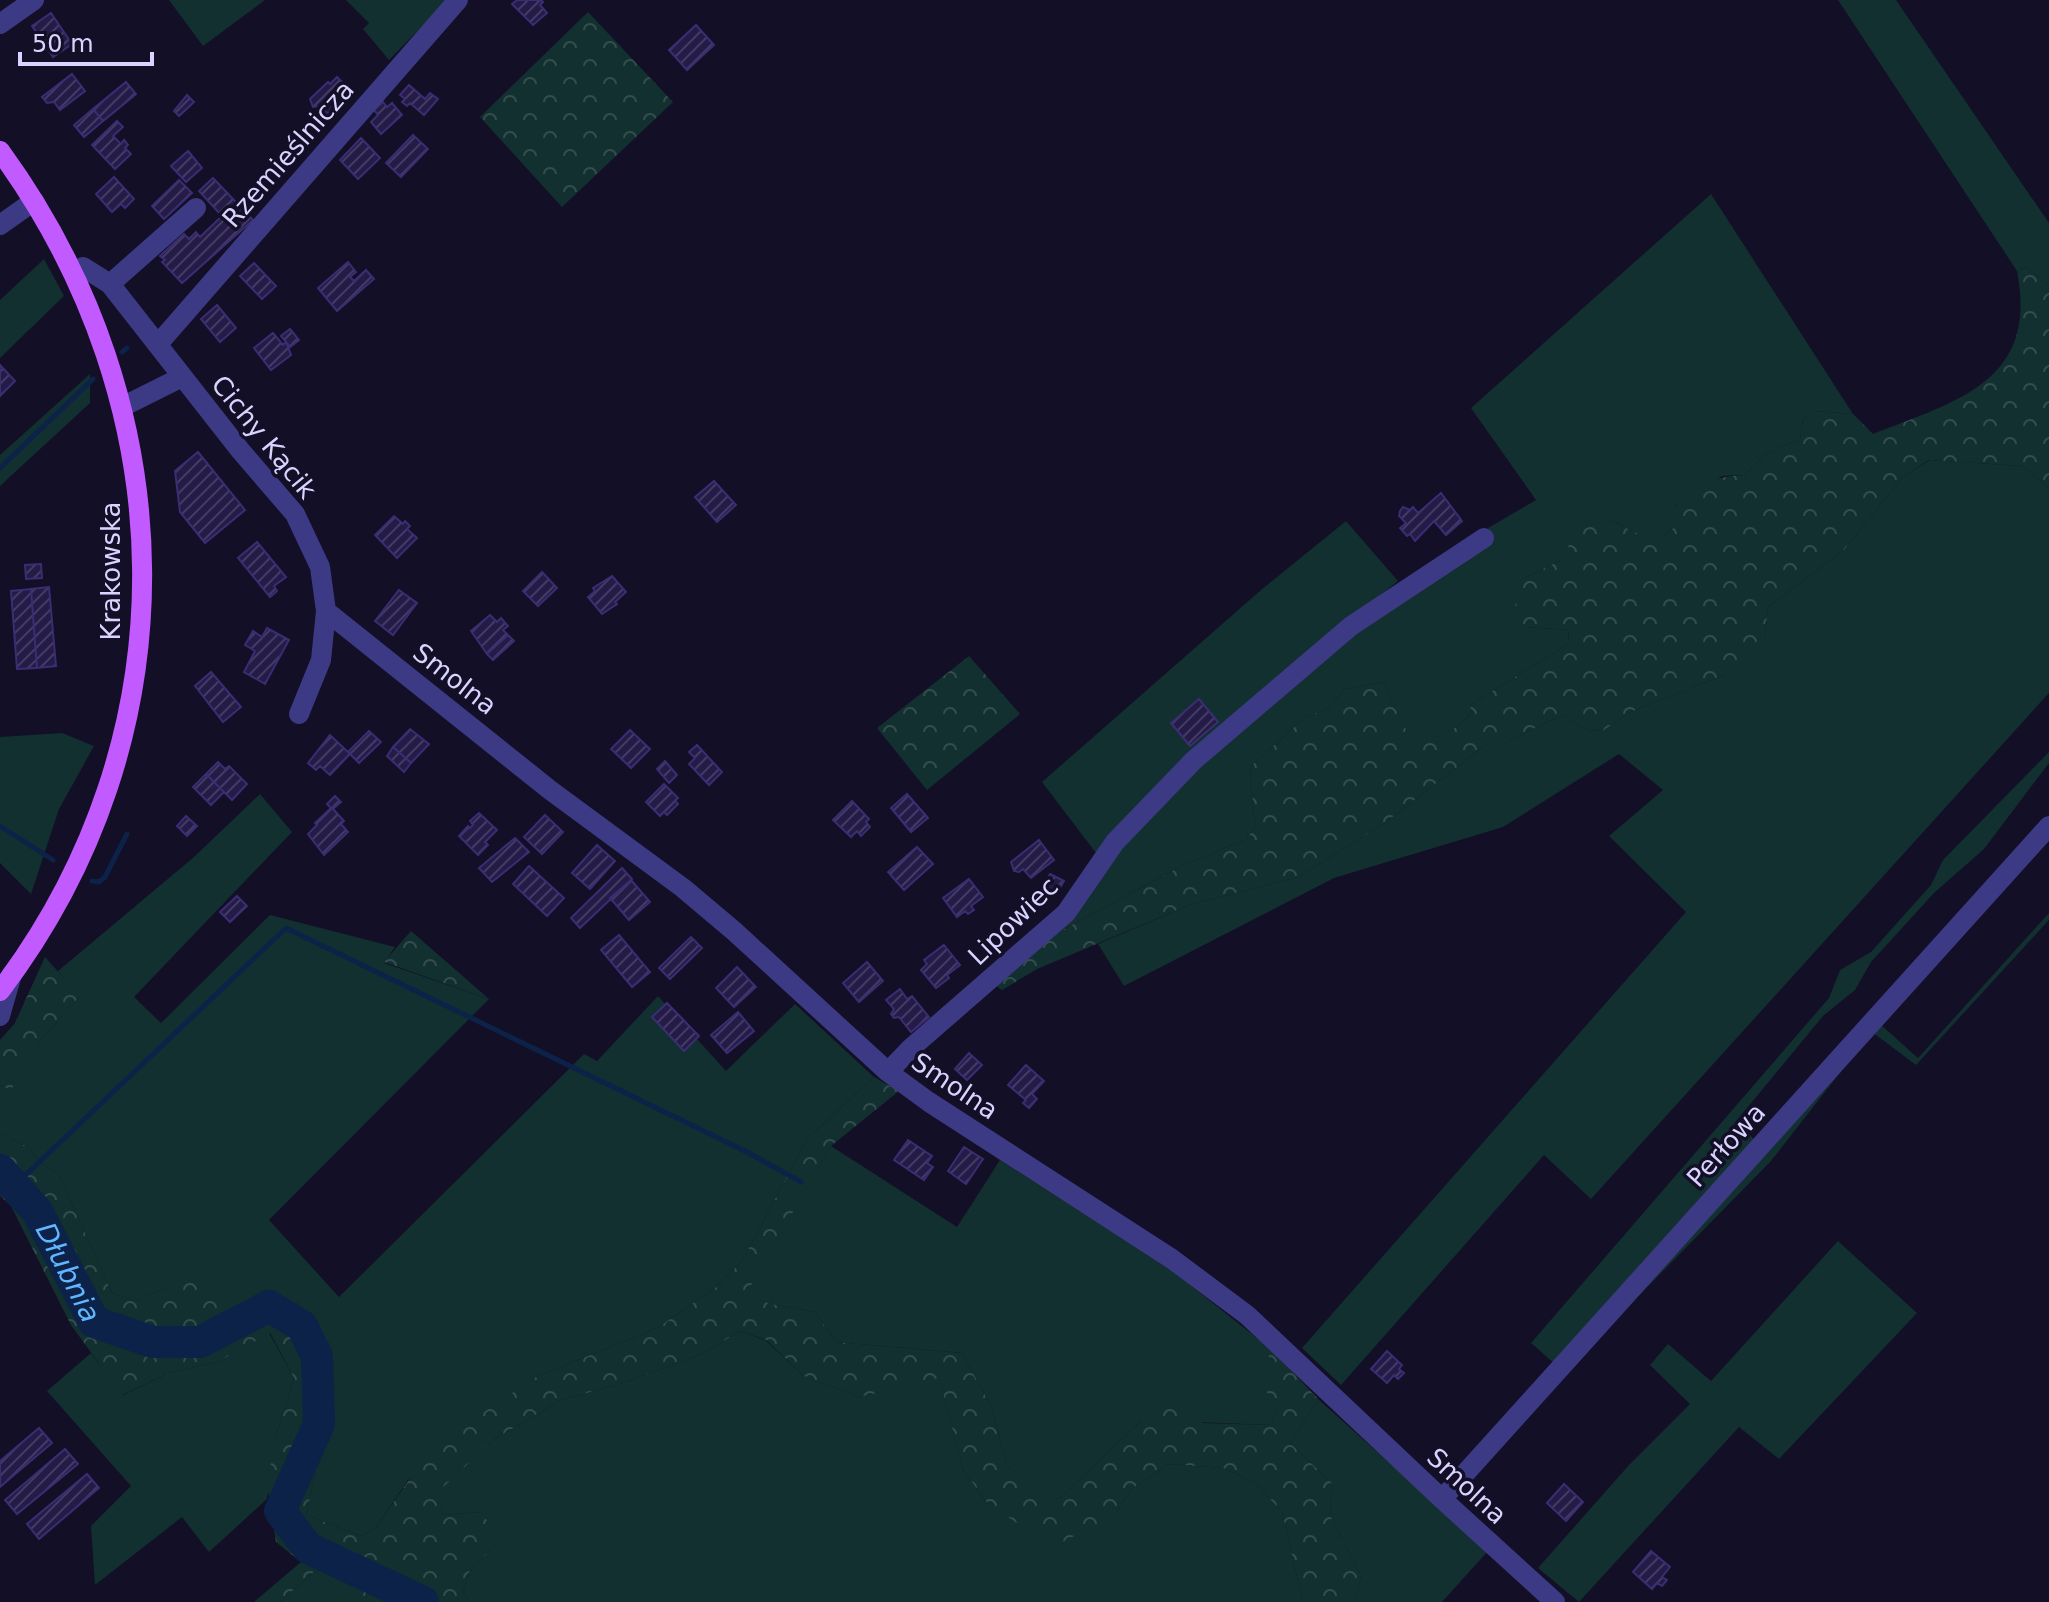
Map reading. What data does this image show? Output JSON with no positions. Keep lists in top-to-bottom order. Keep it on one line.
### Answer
{"streets":{"main road":["Krakowska"],"street":["Rzemieślnicza","Cichy Kącik","Smolna","Lipowiec","Perłowa"]},"crossings":[["Rzemieślnicza","Cichy Kącik"],["Cichy Kącik","Krakowska"],["Cichy Kącik","Smolna"],["Smolna","Lipowiec"],["Smolna","Perłowa"]],"water":["Dłubnia"],"scale_bar":"50 m"}
